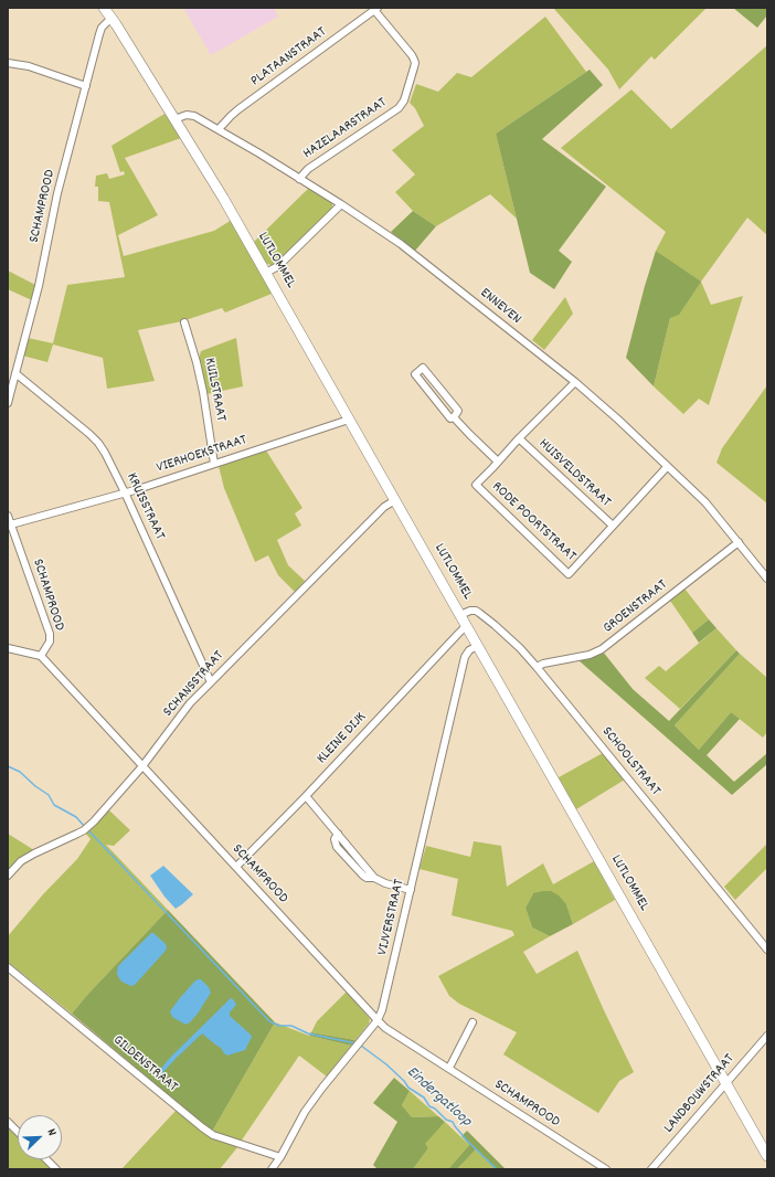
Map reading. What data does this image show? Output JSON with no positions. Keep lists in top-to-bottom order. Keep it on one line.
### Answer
{"streets":{"main road":["LUTLOMMEL"],"street":["PLATAANSTRAAT","HAZELAARSTRAAT","SCHAMPROOD","ENNEVEN","KUILSTRAAT","VIERHOEKSTRAAT","HUISVELDSTRAAT","KRUISSTRAAT","RODE POORTSTRAAT","GROENSTRAAT","SCHANSSTRAAT","KLEINE DIJK","SCHOOLSTRAAT","VIJVERSTRAAT","GILDENSTRAAT","LANDBOUWSTRAAT"]},"crossings":[["PLATAANSTRAAT","HAZELAARSTRAAT"],["PLATAANSTRAAT","ENNEVEN"],["HAZELAARSTRAAT","ENNEVEN"],["SCHAMPROOD","LUTLOMMEL"],["SCHAMPROOD","VIERHOEKSTRAAT"],["SCHAMPROOD","KRUISSTRAAT"],["SCHAMPROOD","SCHANSSTRAAT"],["SCHAMPROOD","KLEINE DIJK"],["SCHAMPROOD","VIJVERSTRAAT"],["LUTLOMMEL","ENNEVEN"],["LUTLOMMEL","VIERHOEKSTRAAT"],["LUTLOMMEL","SCHANSSTRAAT"],["LUTLOMMEL","KLEINE DIJK"],["LUTLOMMEL","SCHOOLSTRAAT"],["LUTLOMMEL","VIJVERSTRAAT"],["LUTLOMMEL","LANDBOUWSTRAAT"],["ENNEVEN","RODE POORTSTRAAT"],["ENNEVEN","GROENSTRAAT"],["KUILSTRAAT","VIERHOEKSTRAAT"],["VIERHOEKSTRAAT","KRUISSTRAAT"],["HUISVELDSTRAAT","RODE POORTSTRAAT"],["KRUISSTRAAT","SCHANSSTRAAT"],["GROENSTRAAT","SCHOOLSTRAAT"],["VIJVERSTRAAT","GILDENSTRAAT"]],"water":["Eindergatloop"],"north":"top right"}
